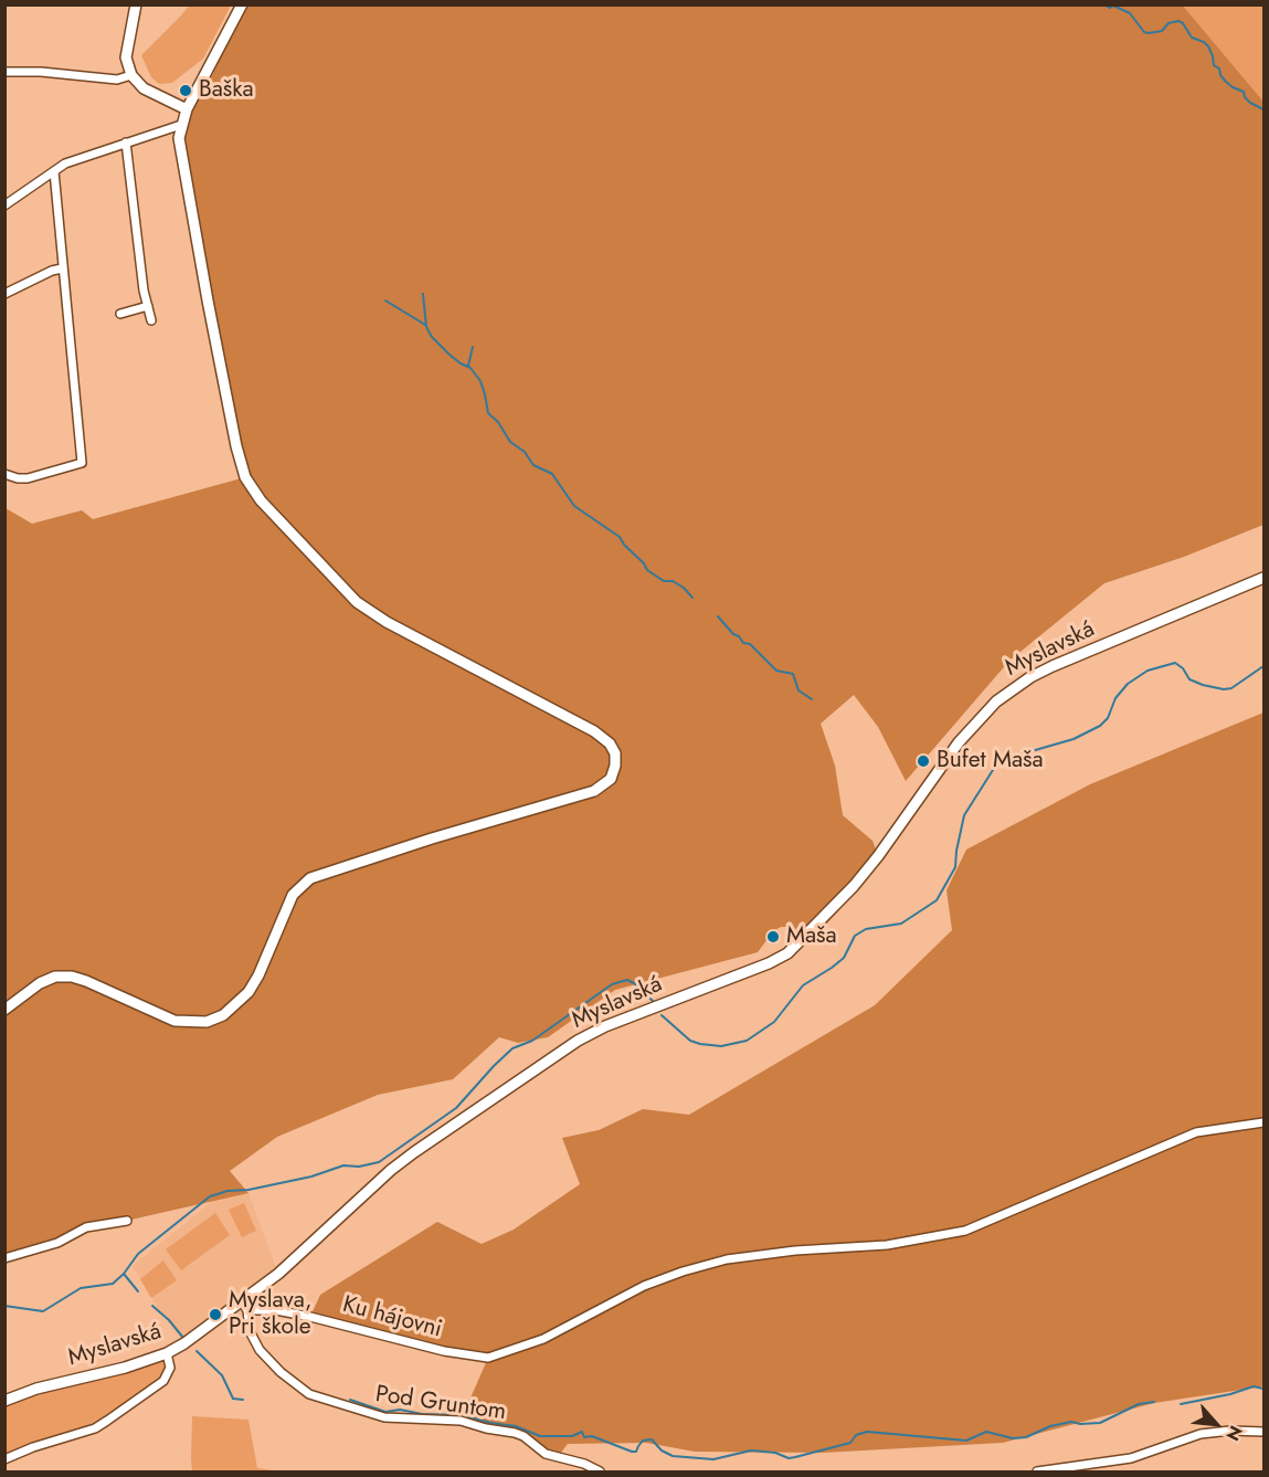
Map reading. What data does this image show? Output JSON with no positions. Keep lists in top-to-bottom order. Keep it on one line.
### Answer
{"streets":{"street":["Myslavská","Ku hájovni","Pod Gruntom"]},"crossings":[["Myslavská","Ku hájovni"],["Myslavská","Pod Gruntom"],["Ku hájovni","Pod Gruntom"]],"places":["Baška","Bufet Maša","Maša","Myslava, Pri škole"],"north":"bottom right"}
